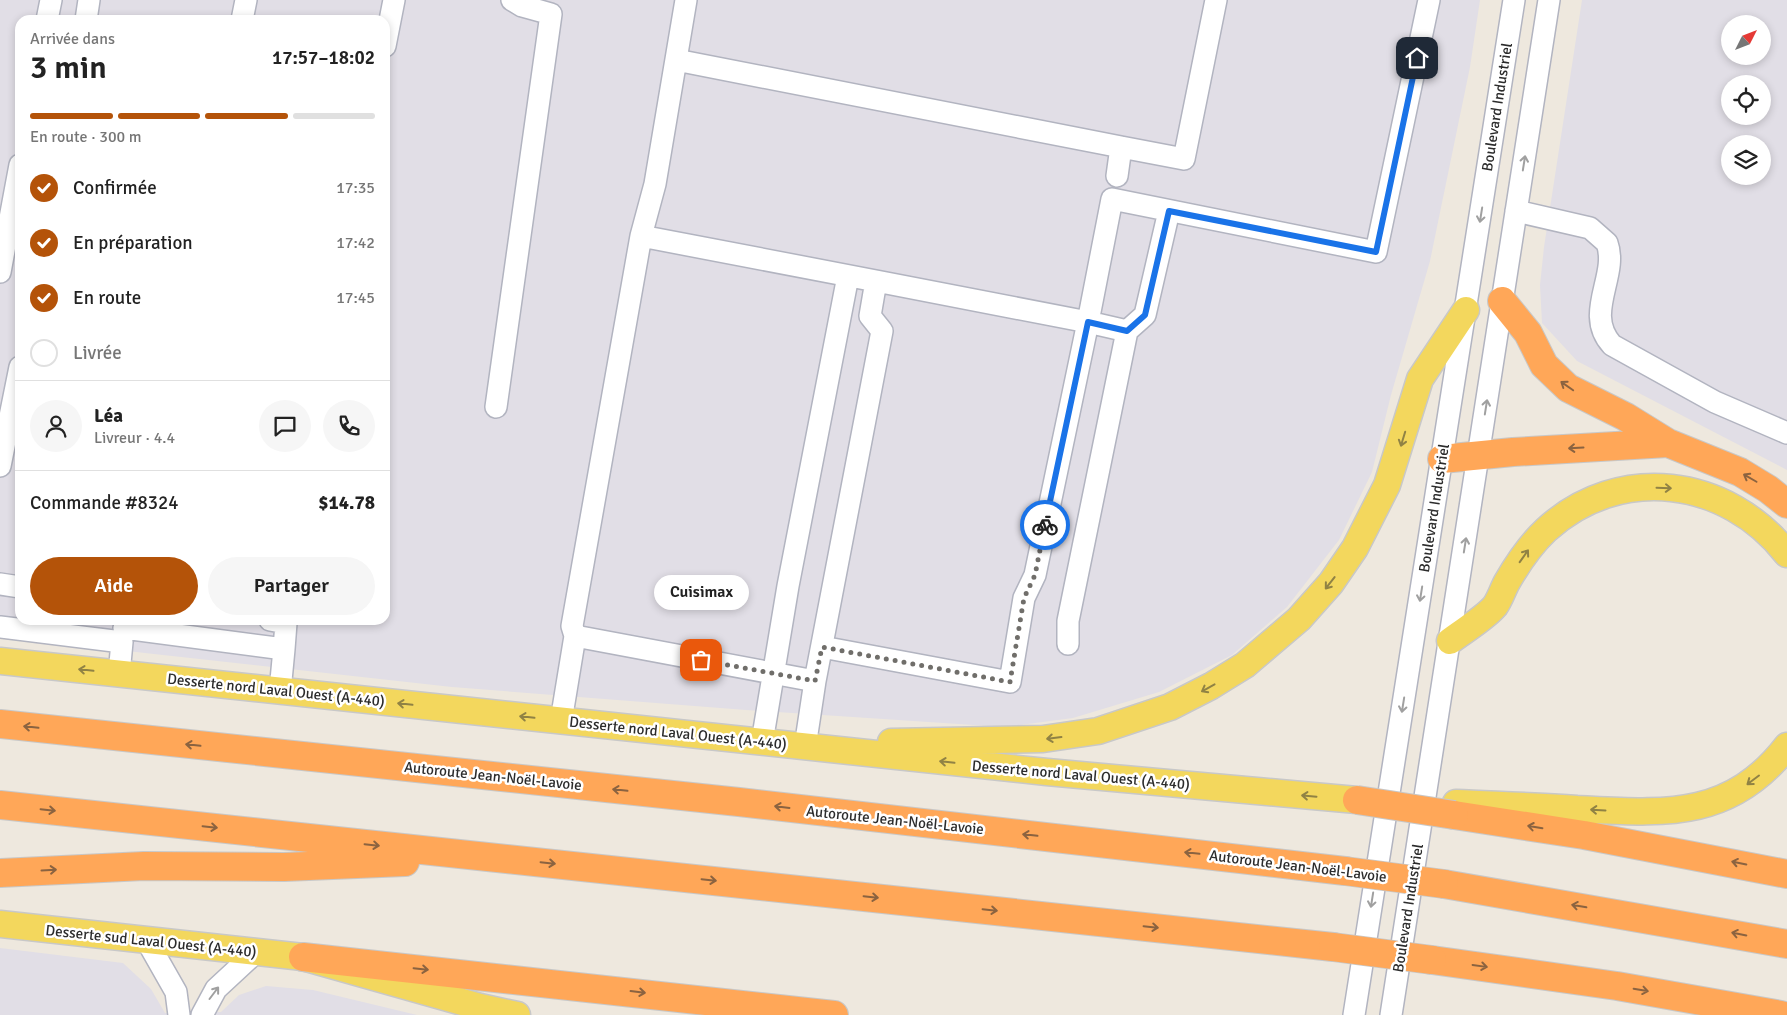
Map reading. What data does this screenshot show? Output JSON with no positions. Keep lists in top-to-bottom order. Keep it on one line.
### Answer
{"streets":{"highway":["Autoroute Jean-Noël-Lavoie"],"main road":["Desserte nord Laval Ouest (A-440)","Desserte sud Laval Ouest (A-440)"],"street":["Boulevard Industriel"]},"one_way":["Desserte nord Laval Ouest (A-440)"],"places":["Cuisimax"],"north":"top right","page":{"heading":["3 min","Arrivée dans","17:57–18:02"],"panel":["Léa","Livreur · 4.4","Commande #8324","$14.78"],"bar":"En route · 300 m","list":[["Confirmée","17:35"],["En préparation","17:42"],["En route","17:45"],"Livrée"],"buttons":["Aide","Partager"],"bubble":"Cuisimax"}}
